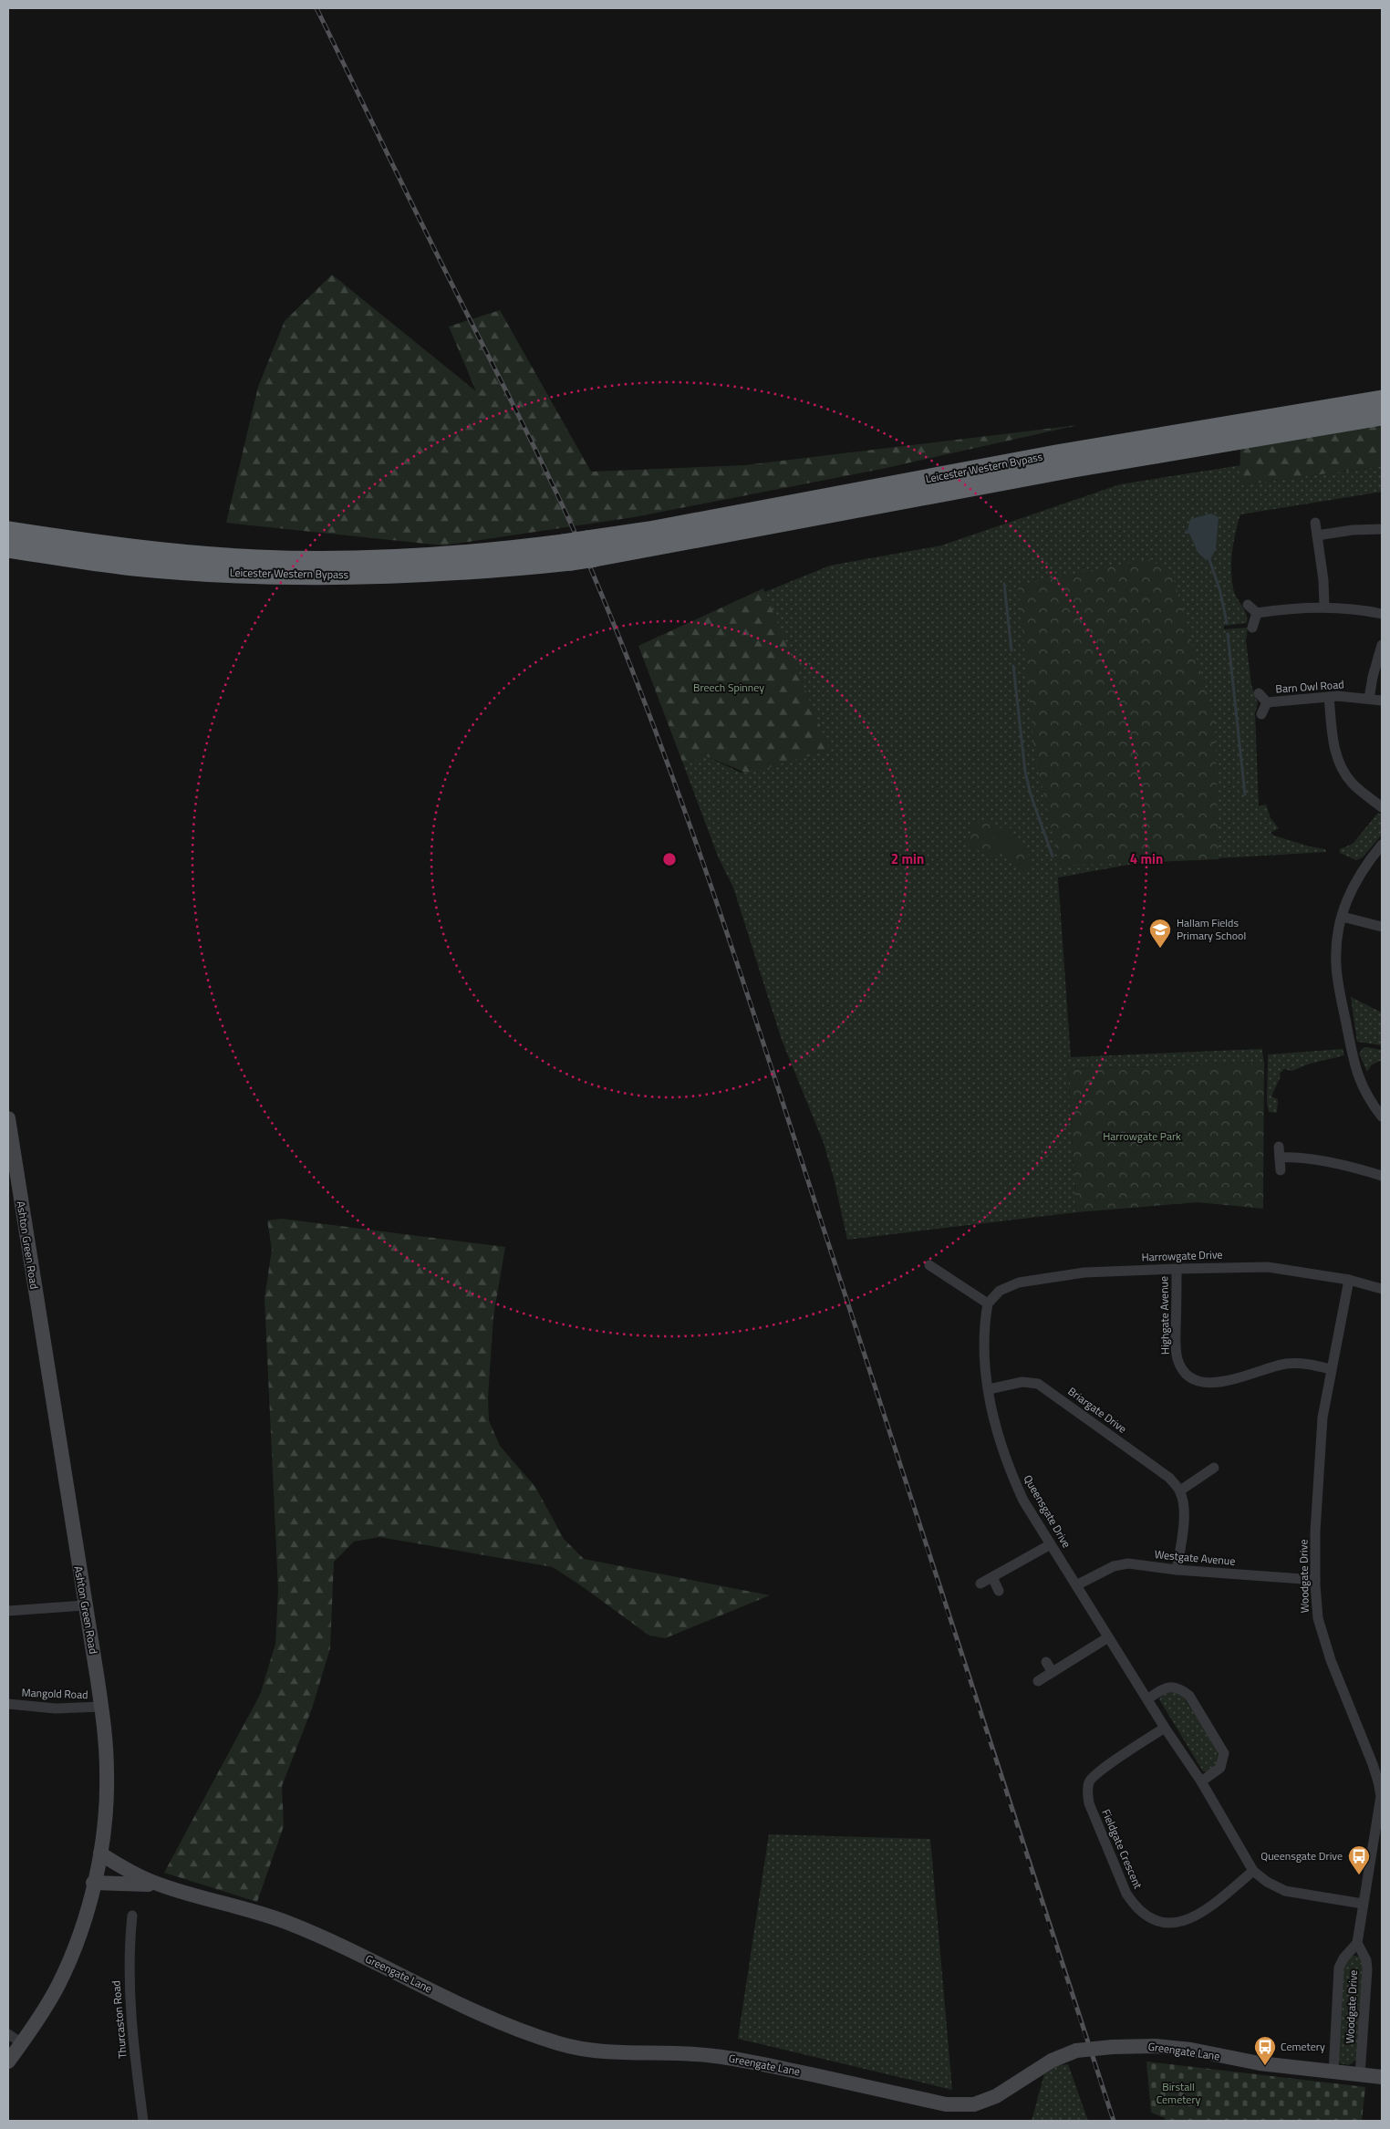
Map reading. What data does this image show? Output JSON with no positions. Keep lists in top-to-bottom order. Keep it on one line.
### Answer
{"streets":{"highway":["Leicester Western Bypass"],"street":["Barn Owl Road","Ashton Green Road","Harrowgate Drive","Highgate Avenue","Briargate Drive","Queensgate Drive","Westgate Avenue","Woodgate Drive","Mangold Road","Fieldgate Crescent","Greengate Lane","Thurcaston Road"]},"crossings":[["Ashton Green Road","Mangold Road"],["Ashton Green Road","Greengate Lane"],["Harrowgate Drive","Highgate Avenue"],["Harrowgate Drive","Queensgate Drive"],["Harrowgate Drive","Woodgate Drive"],["Highgate Avenue","Woodgate Drive"],["Briargate Drive","Queensgate Drive"],["Queensgate Drive","Westgate Avenue"],["Queensgate Drive","Woodgate Drive"],["Queensgate Drive","Fieldgate Crescent"],["Westgate Avenue","Woodgate Drive"],["Woodgate Drive","Greengate Lane"]],"parks":["Breech Spinney","Harrowgate Park","Birstall Cemetery"],"places":{"school or university":["Hallam Fields Primary School"],"bus stop":["Queensgate Drive","Cemetery"]},"rings":["2 min","4 min"]}
